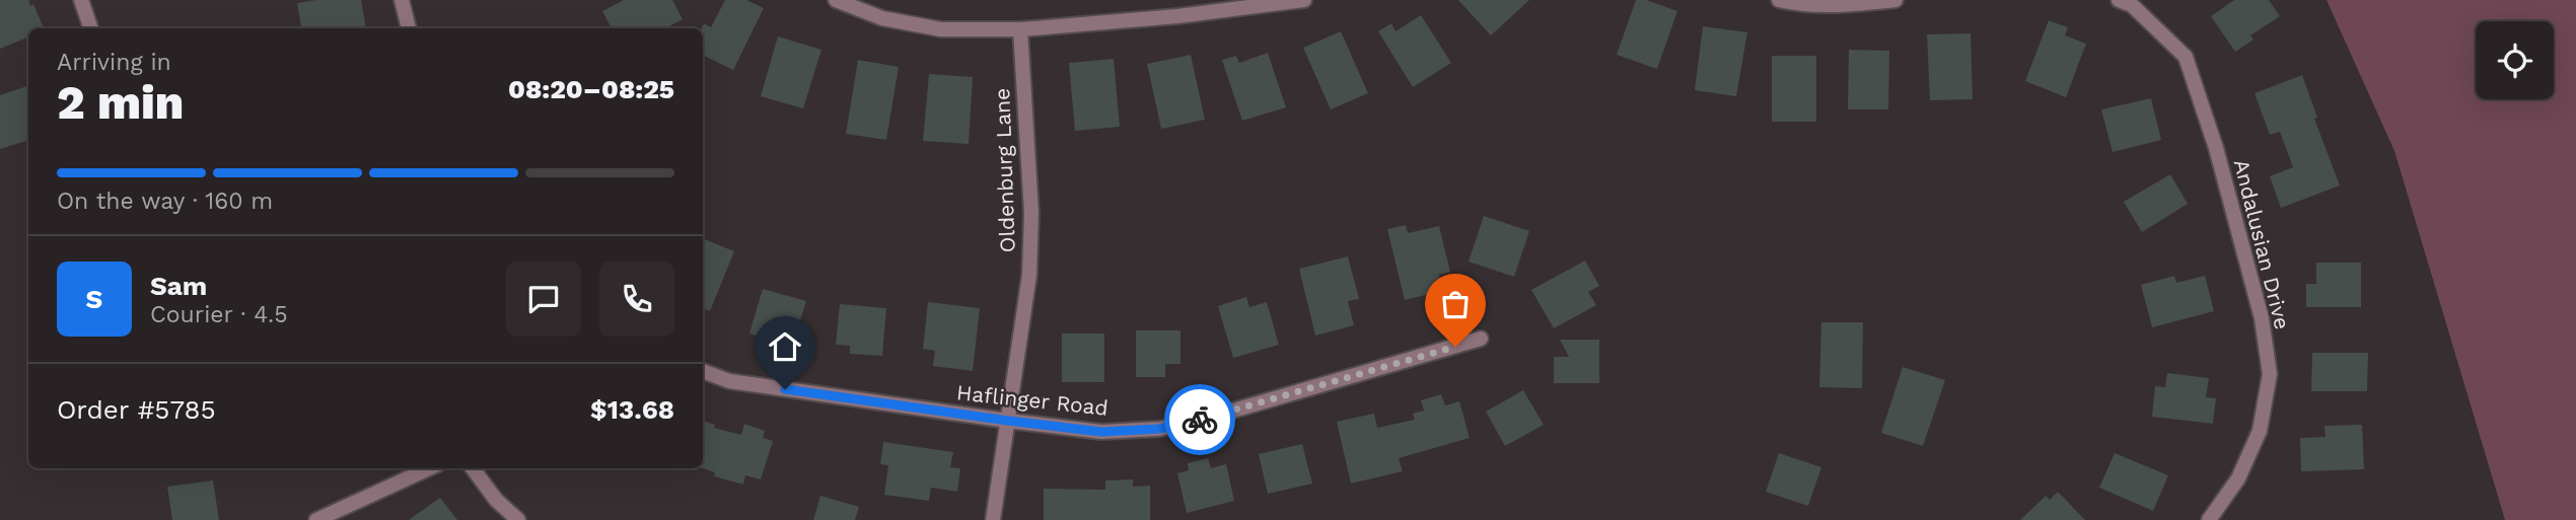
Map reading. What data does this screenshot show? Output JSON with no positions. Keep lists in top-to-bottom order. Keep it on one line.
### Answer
{"streets":{"street":["Oldenburg Lane","Andalusian Drive","Haflinger Road"]},"crossings":[["Oldenburg Lane","Haflinger Road"]],"page":{"heading":["2 min","Arriving in","08:20–08:25"],"panel":["Sam","Courier · 4.5","Order #5785","$13.68"],"bar":"On the way · 160 m","round":"S"}}
